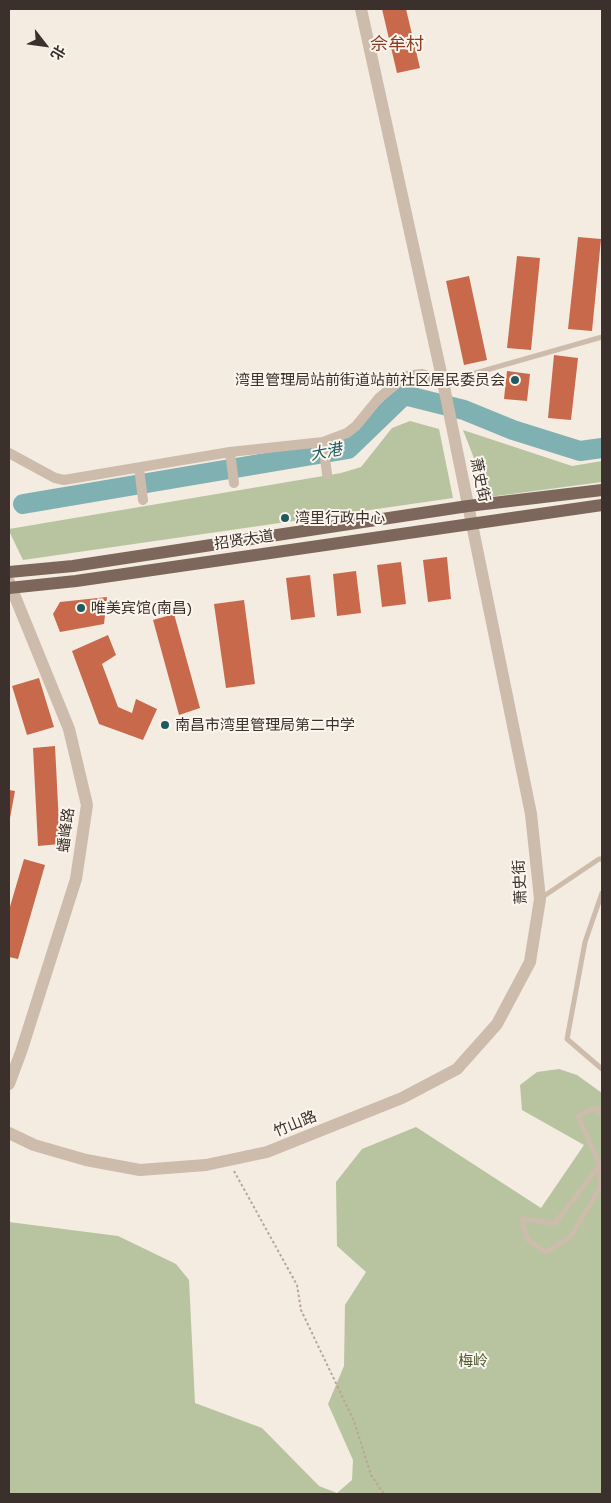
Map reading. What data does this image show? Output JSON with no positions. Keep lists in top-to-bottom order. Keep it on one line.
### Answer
{"streets":{"main road":["招贤大道"],"street":["萧史街","蟠峰路","竹山路"]},"crossings":[["萧史街","招贤大道"],["萧史街","竹山路"],["招贤大道","蟠峰路"]],"districts":["佘牟村"],"water":["大港"],"parks":["梅岭"],"places":["湾里管理局站前街道站前社区居民委员会","湾里行政中心","唯美宾馆(南昌)","南昌市湾里管理局第二中学"],"north":"bottom right"}
